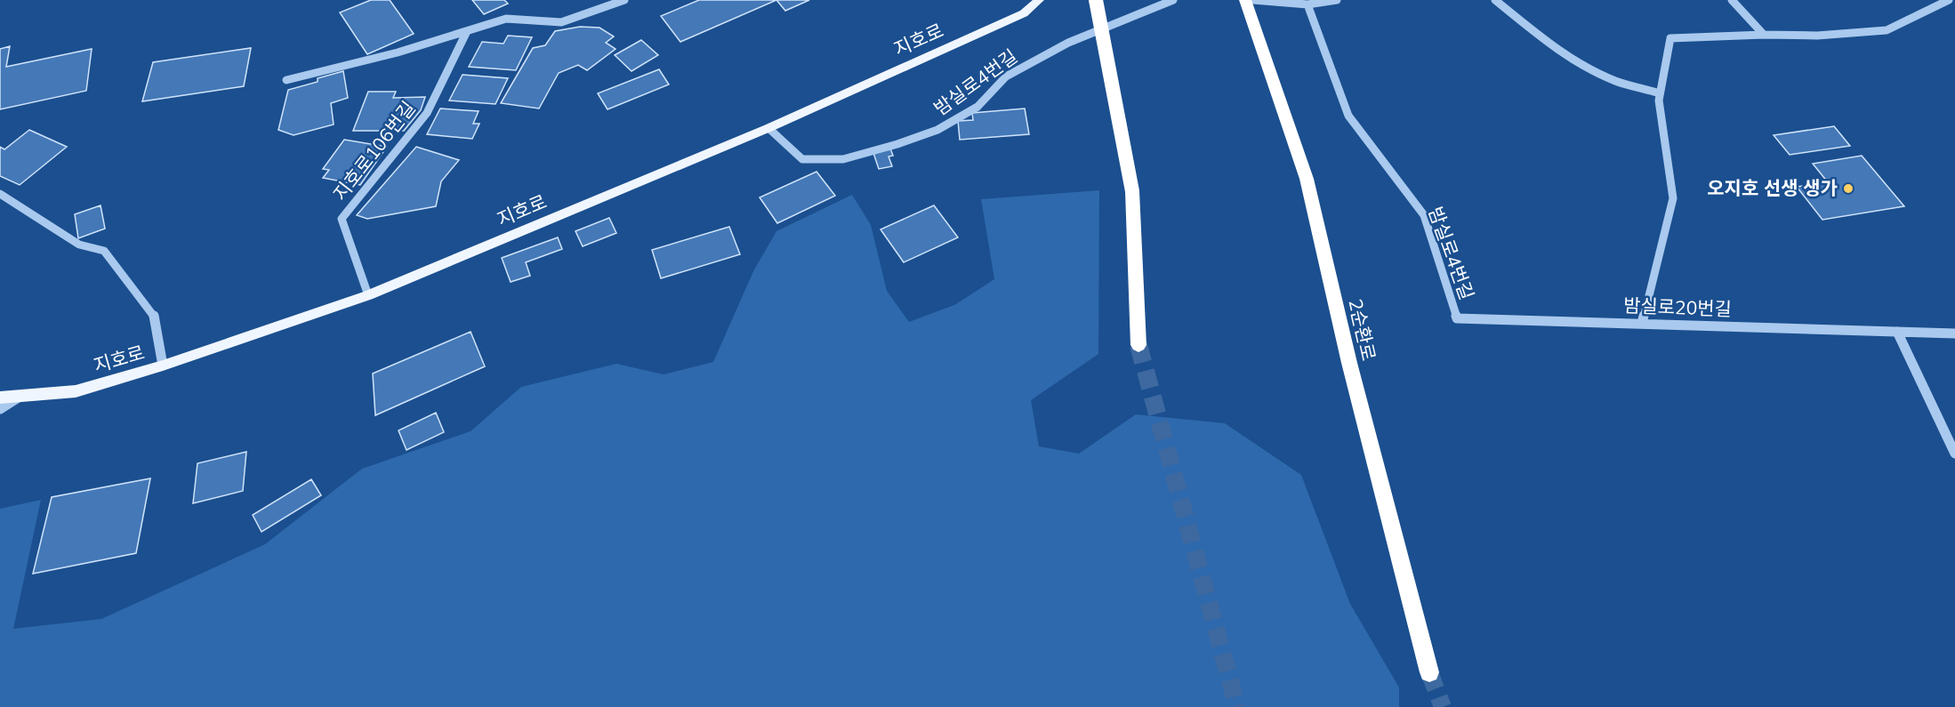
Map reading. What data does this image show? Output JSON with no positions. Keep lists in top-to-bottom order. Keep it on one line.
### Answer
{"streets":{"highway":["2순환로"],"main road":["지호로"],"street":["밤실로4번길","지호로106번길","밤실로20번길"]},"crossings":[["지호로","밤실로4번길"],["지호로","지호로106번길"],["밤실로4번길","밤실로20번길"]],"places":["오지호 선생 생가"]}
